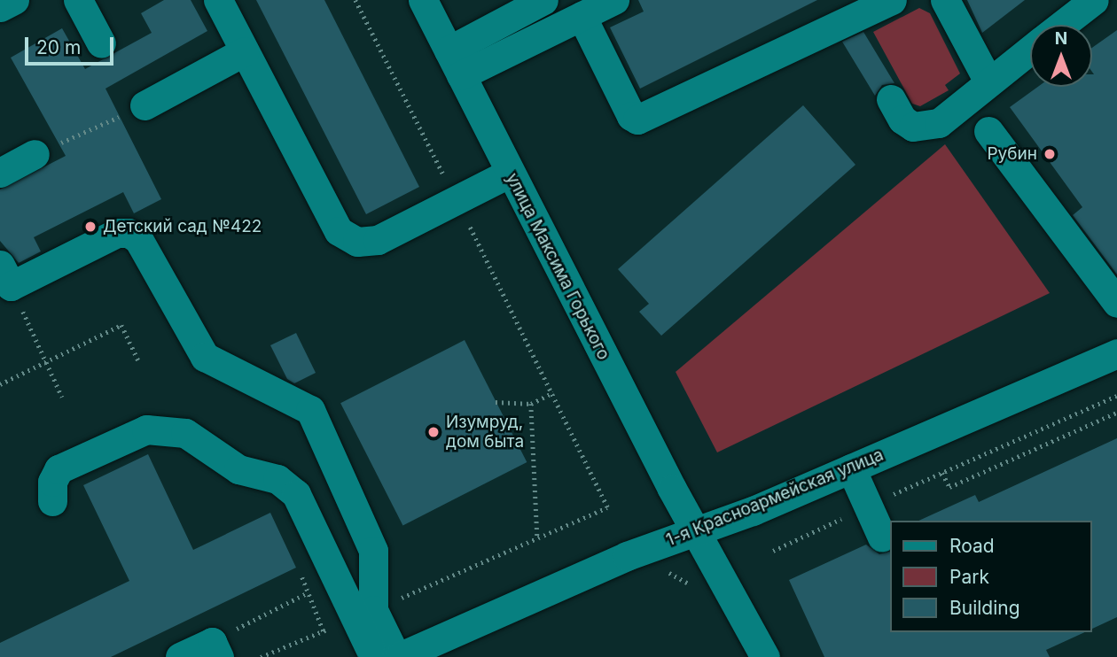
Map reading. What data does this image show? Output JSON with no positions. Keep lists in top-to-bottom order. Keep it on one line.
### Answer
{"streets":{"street":["улица Максима Горького","1-я Красноармейская улица"]},"crossings":[["улица Максима Горького","1-я Красноармейская улица"]],"places":["Рубин","Детский сад №422","Изумруд, дом быта"],"legend":["Road","Park","Building"],"scale_bar":"20 m","north":"top"}
